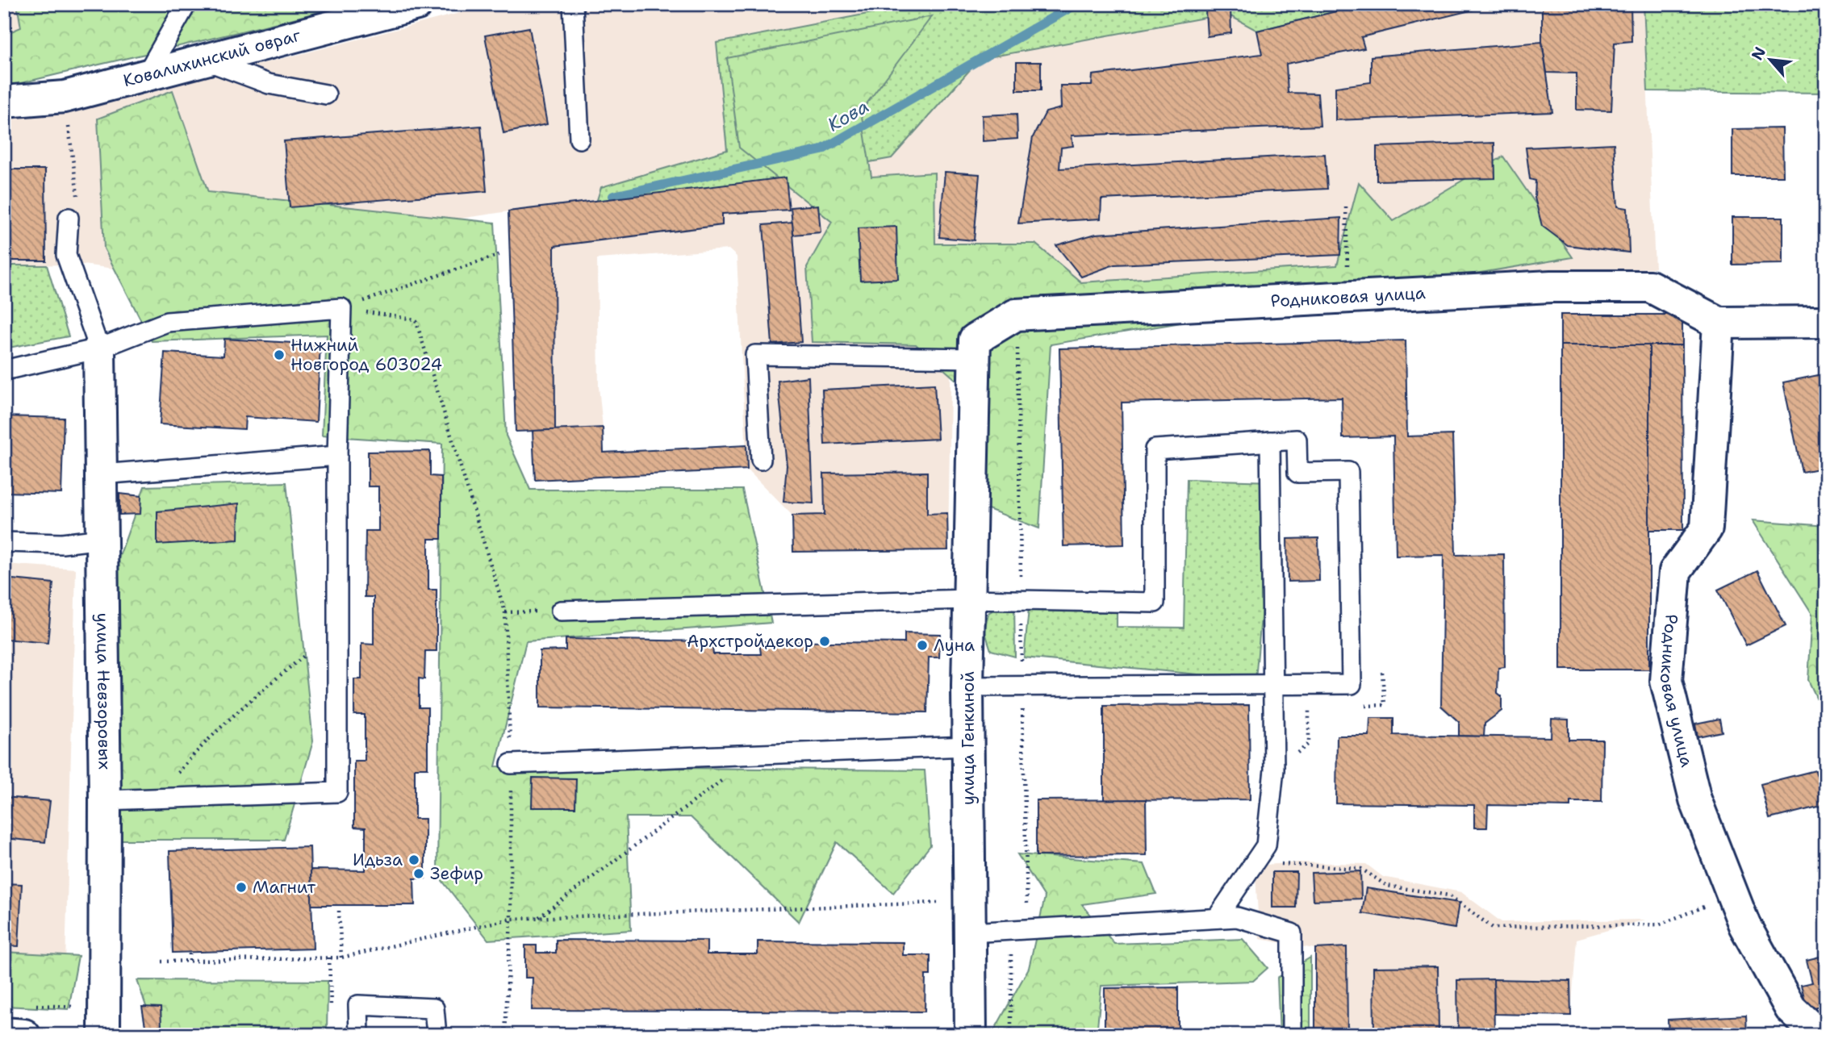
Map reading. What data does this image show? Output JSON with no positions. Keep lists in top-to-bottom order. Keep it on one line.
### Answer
{"streets":{"street":["Ковалихинский овраг","Родниковая улица","улица Невзоровых","улица Генкиной"]},"crossings":[["Родниковая улица","улица Генкиной"]],"water":["Кова"],"places":["Нижний Новгород 603024","Архстройдекор","Луна","Идьза","Зефир","Магнит"],"north":"top left"}
